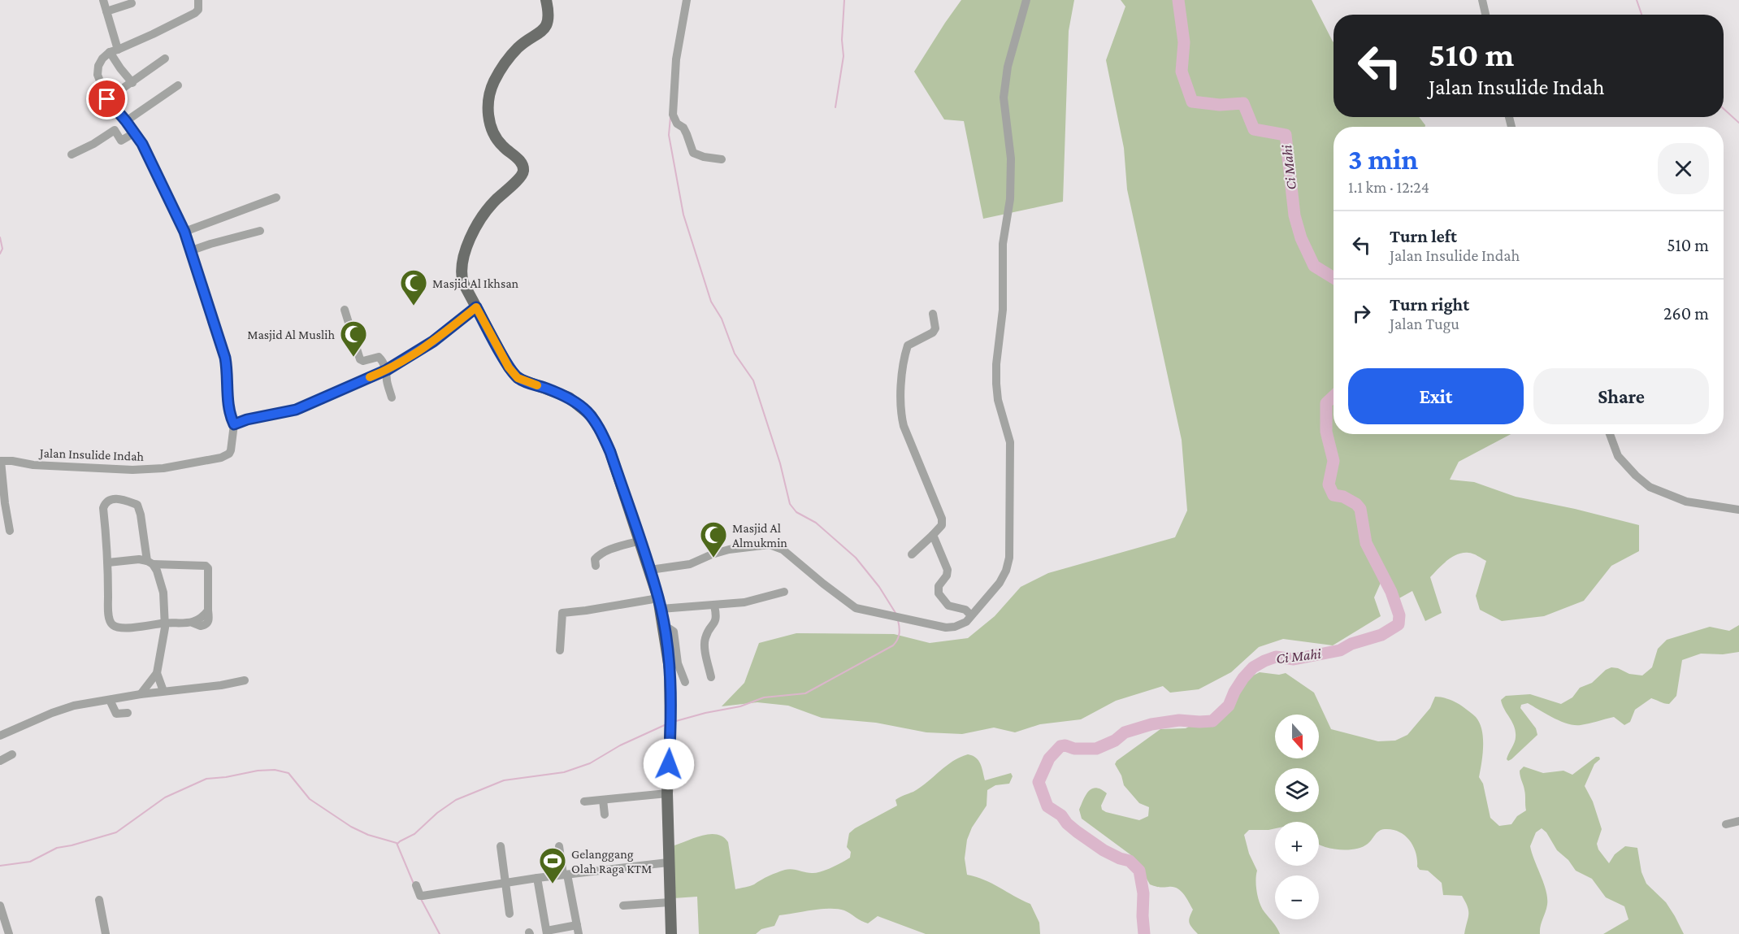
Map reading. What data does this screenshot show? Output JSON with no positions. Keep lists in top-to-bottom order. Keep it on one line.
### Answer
{"streets":{"street":["Jalan Insulide Indah"]},"water":["Ci Mahi"],"places":{"mosque":["Masjid Al Ikhsan","Masjid Al Muslih","Masjid Al Almukmin"],"sports":["Gelanggang Olah Raga KTM"]},"north":"bottom","page":{"turn":["510 m","Jalan Insulide Indah"],"heading":["3 min","1.1 km · 12:24"],"list":[{"name":"Turn left","note":"Jalan Insulide Indah","value":"510 m"},{"name":"Turn right","note":"Jalan Tugu","value":"260 m"}],"buttons":["Exit","Share"],"map_buttons":["+","−"]}}
